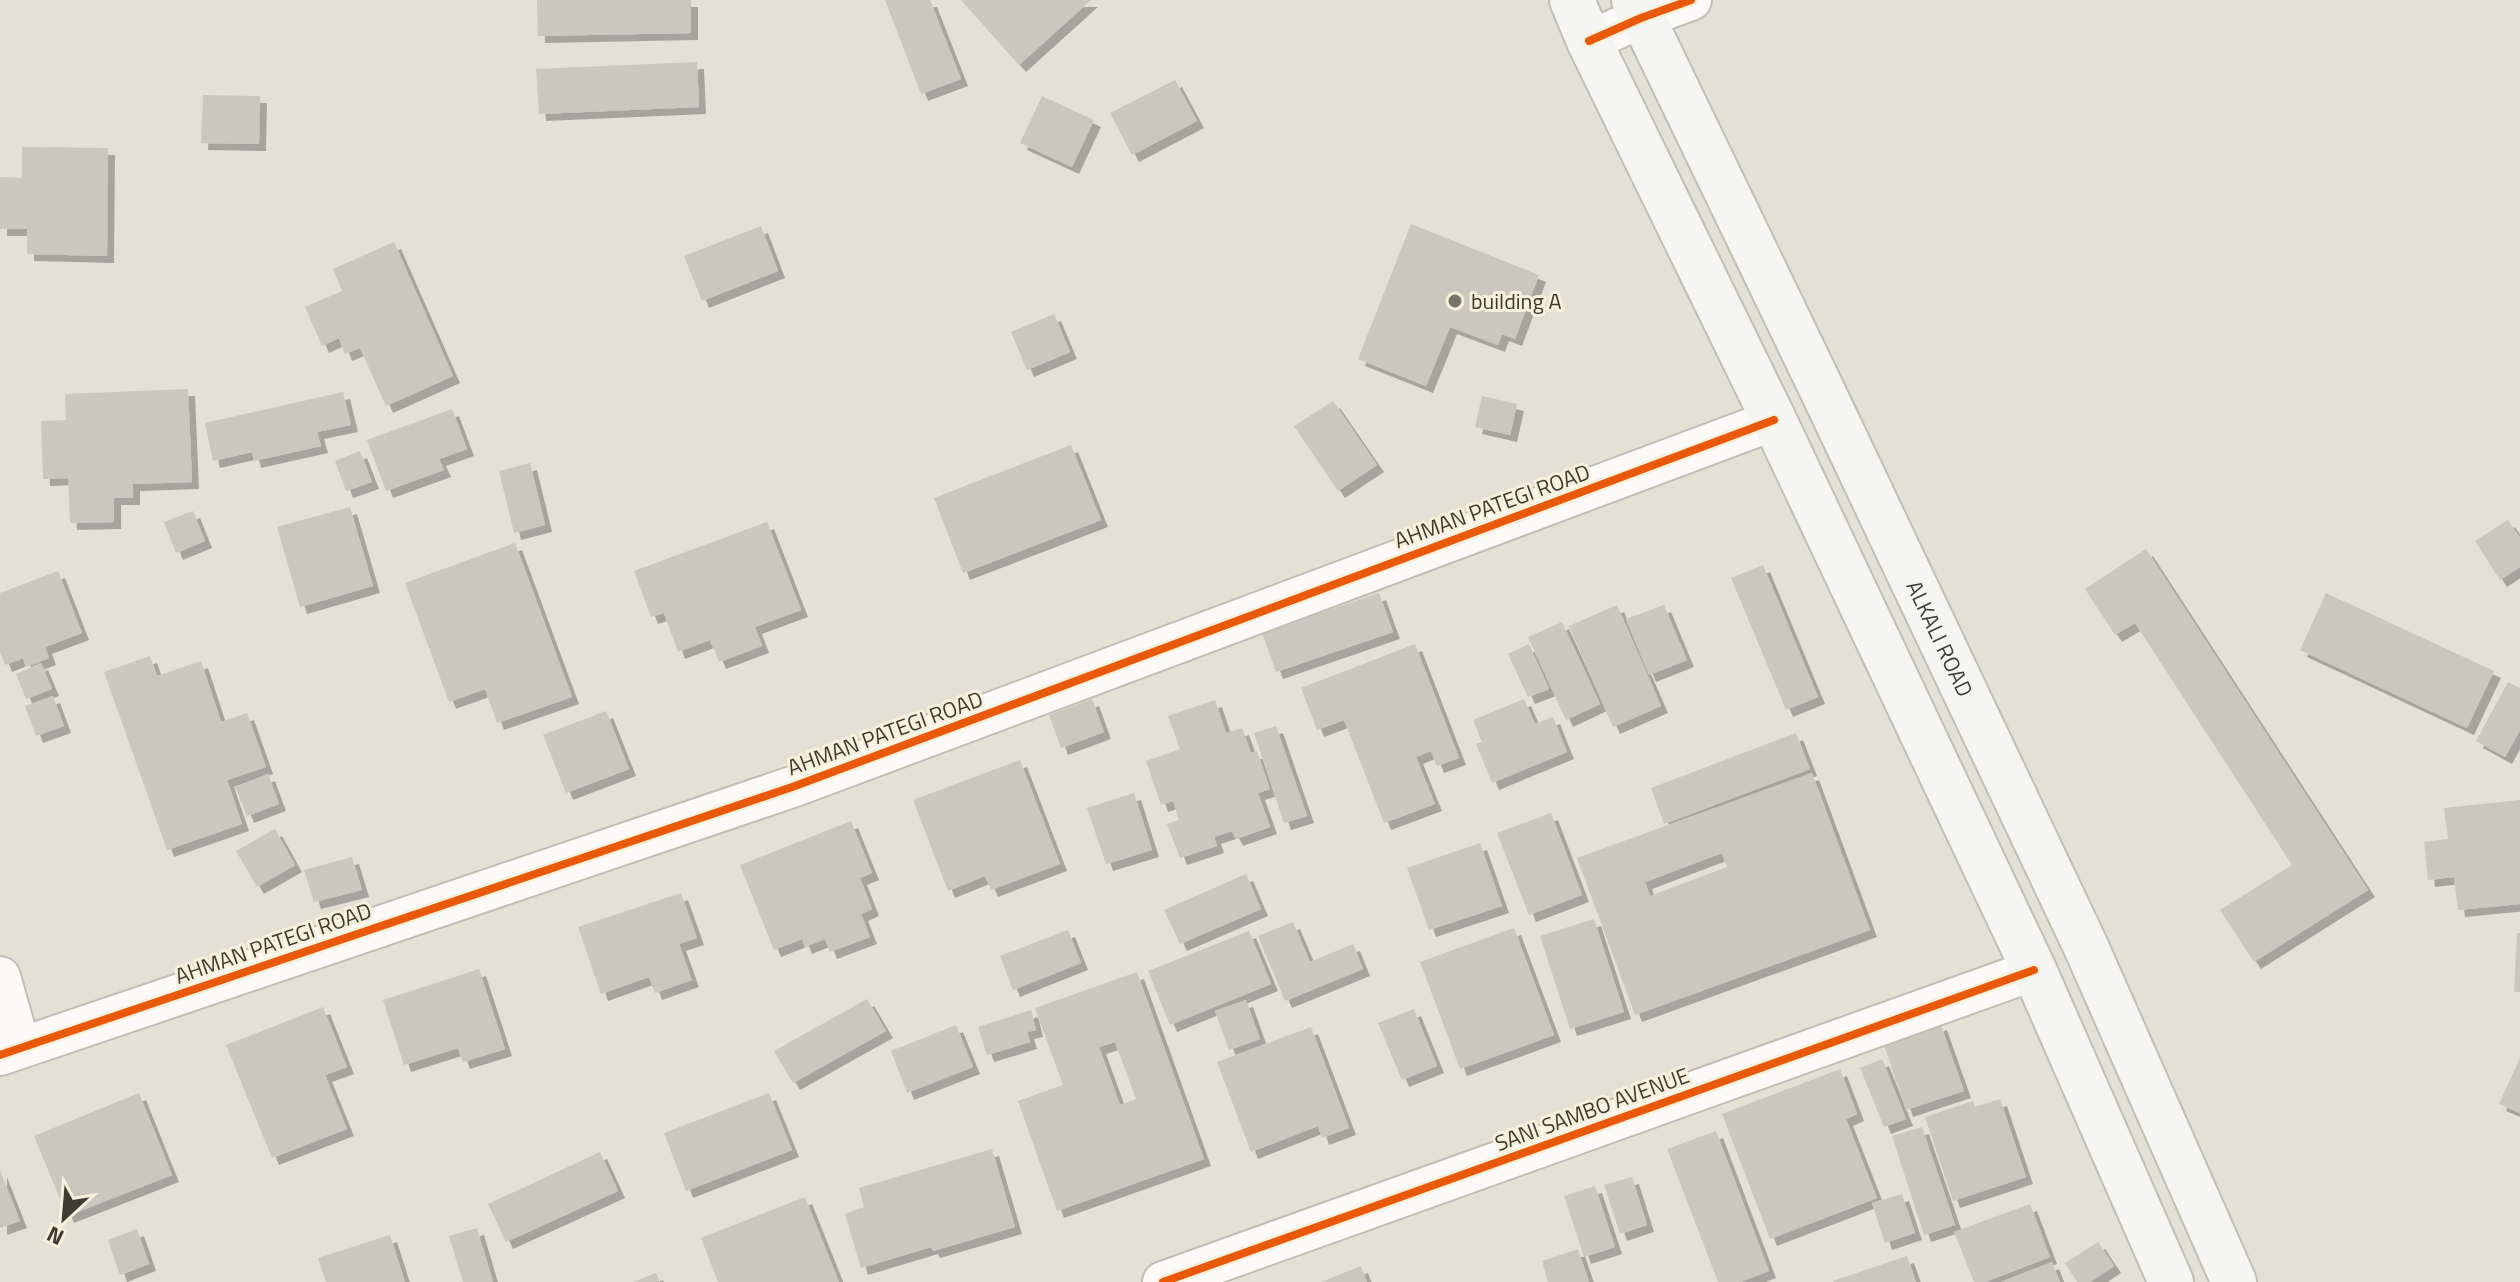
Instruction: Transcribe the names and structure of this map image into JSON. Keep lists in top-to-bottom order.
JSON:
{
  "streets": {
    "main road": ["ALKALI ROAD"],
    "street": ["AHMAN PATEGI ROAD", "SANI SAMBO AVENUE"]
  },
  "places": ["building A"],
  "north": "bottom left"
}
